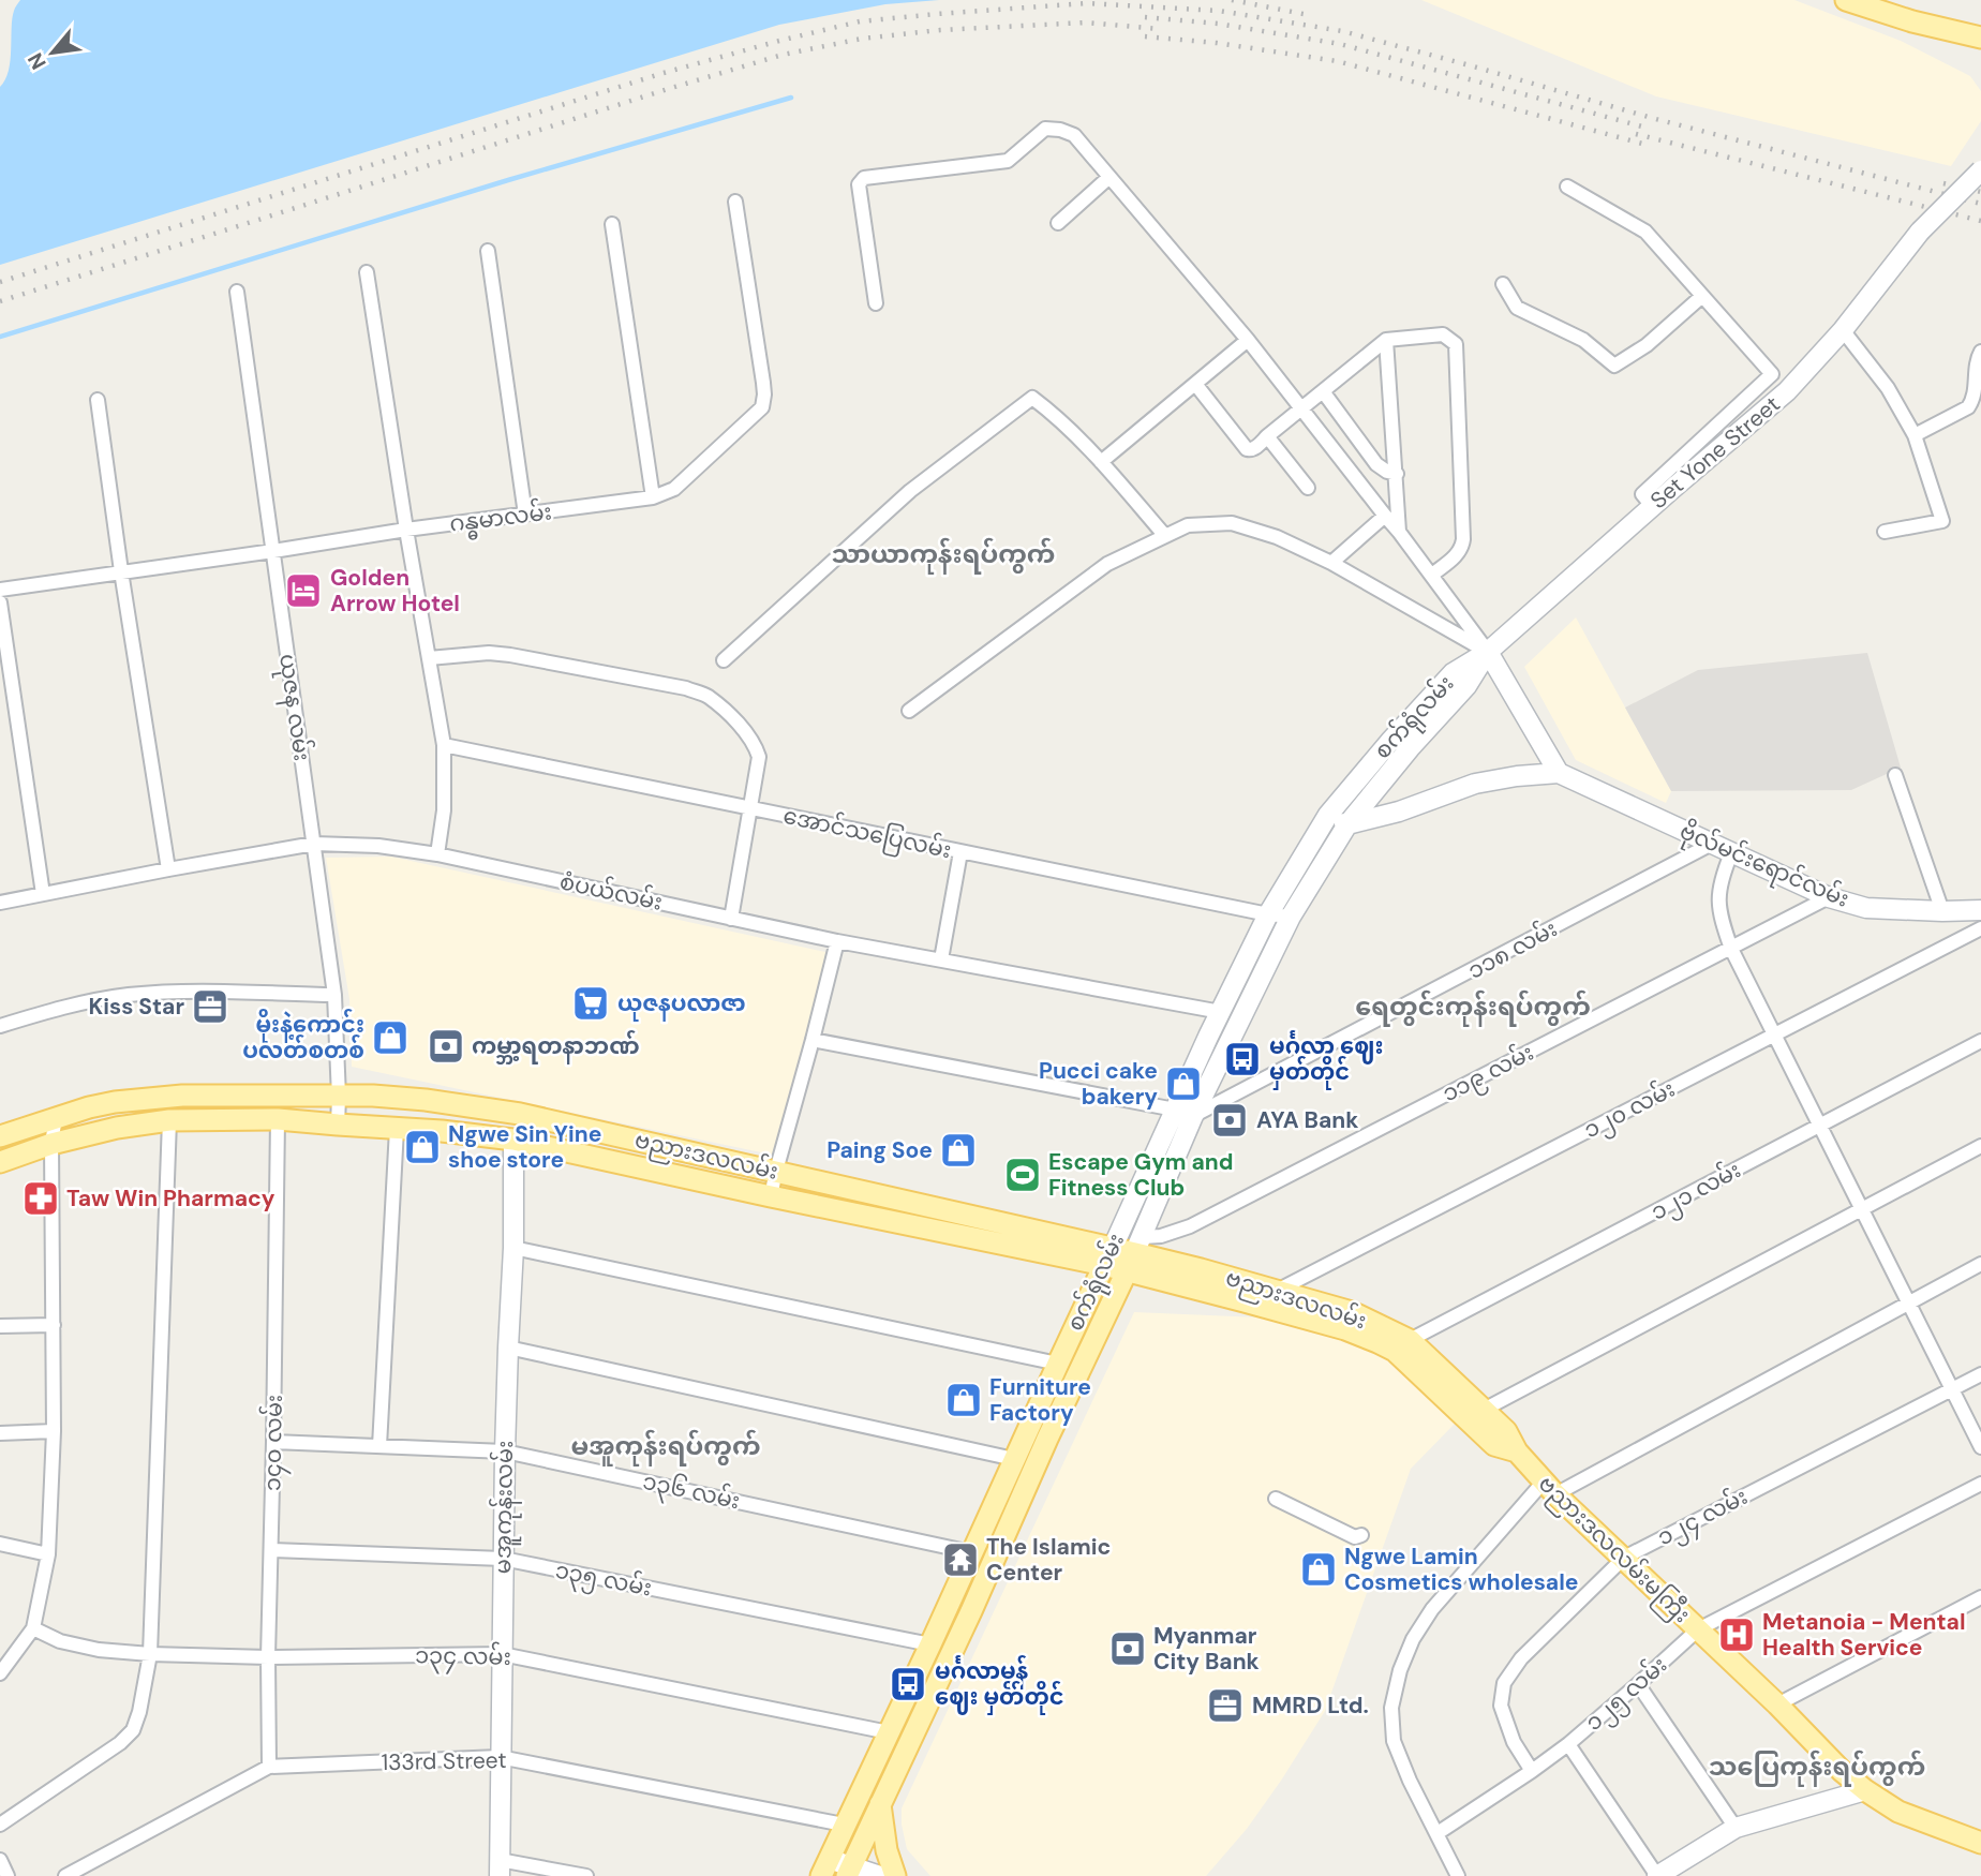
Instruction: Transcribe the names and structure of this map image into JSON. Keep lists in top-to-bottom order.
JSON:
{
  "streets": {
    "main road": [
      "Set Yone Street",
      "စက်ရုံလမ်း",
      "ဗိုလ်မင်းရောင်လမ်း",
      "ဗညားဒလလမ်း",
      "မအူကုန်းလမ်း",
      "ဗညားဒလလမ်းမကြီး"
    ],
    "street": [
      "ဂန္ဓမာလမ်း",
      "ယုဇန လမ်း",
      "အောင်သပြေလမ်း",
      "စံပယ်လမ်း",
      "၁၁၈ လမ်း",
      "၁၁၉ လမ်း",
      "၁၂၀ လမ်း",
      "၁၂၁ လမ်း",
      "၁၄၀ လမ်း",
      "၁၃၆ လမ်း",
      "၁၂၄ လမ်း",
      "၁၃၅ လမ်း",
      "၁၃၄ လမ်း",
      "၁၂၅ လမ်း",
      "133rd Street"
    ]
  },
  "crossings": [
    ["Set Yone Street", "စက်ရုံလမ်း"],
    ["ဂန္ဓမာလမ်း", "ယုဇန လမ်း"],
    ["ယုဇန လမ်း", "စံပယ်လမ်း"],
    ["ယုဇန လမ်း", "ဗညားဒလလမ်း"],
    ["စက်ရုံလမ်း", "အောင်သပြေလမ်း"],
    ["စက်ရုံလမ်း", "ဗိုလ်မင်းရောင်လမ်း"],
    ["စက်ရုံလမ်း", "စံပယ်လမ်း"],
    ["စက်ရုံလမ်း", "၁၁၈ လမ်း"],
    ["စက်ရုံလမ်း", "၁၁၉ လမ်း"],
    ["စက်ရုံလမ်း", "ဗညားဒလလမ်း"],
    ["စက်ရုံလမ်း", "၁၃၆ လမ်း"],
    ["စက်ရုံလမ်း", "၁၃၅ လမ်း"],
    ["စက်ရုံလမ်း", "၁၃၄ လမ်း"],
    ["စက်ရုံလမ်း", "133rd Street"],
    ["ဗိုလ်မင်းရောင်လမ်း", "၁၁၈ လမ်း"],
    ["ဗိုလ်မင်းရောင်လမ်း", "၁၁၉ လမ်း"],
    ["၁၁၉ လမ်း", "ဗညားဒလလမ်း"],
    ["၁၂၀ လမ်း", "ဗညားဒလလမ်း"],
    ["ဗညားဒလလမ်း", "၁၂၁ လမ်း"],
    ["ဗညားဒလလမ်း", "၁၄၀ လမ်း"],
    ["ဗညားဒလလမ်း", "မအူကုန်းလမ်း"],
    ["ဗညားဒလလမ်း", "ဗညားဒလလမ်းမကြီး"],
    ["၁၄၀ လမ်း", "၁၃၆ လမ်း"],
    ["၁၄၀ လမ်း", "၁၃၅ လမ်း"],
    ["၁၄၀ လမ်း", "၁၃၄ လမ်း"],
    ["၁၄၀ လမ်း", "133rd Street"],
    ["၁၃၆ လမ်း", "မအူကုန်းလမ်း"],
    ["မအူကုန်းလမ်း", "၁၃၅ လမ်း"],
    ["မအူကုန်းလမ်း", "၁၃၄ လမ်း"],
    ["မအူကုန်းလမ်း", "133rd Street"],
    ["၁၂၄ လမ်း", "ဗညားဒလလမ်းမကြီး"],
    ["၁၂၄ လမ်း", "၁၂၅ လမ်း"],
    ["ဗညားဒလလမ်းမကြီး", "၁၂၅ လမ်း"]
  ],
  "districts": [
    "သာယာကုန်းရပ်ကွက်",
    "ရေတွင်းကုန်းရပ်ကွက်",
    "မအူကုန်းရပ်ကွက်",
    "သပြေကုန်းရပ်ကွက်"
  ],
  "places": {
    "hotel": ["Golden Arrow Hotel"],
    "supermarket": ["ယုဇနပလာဇာ"],
    "office": ["Kiss Star", "MMRD Ltd."],
    "shop": [
      "မိုးနဲ့ကောင်း ပလတ်စတစ်",
      "Pucci cake bakery",
      "Ngwe Sin Yine shoe store",
      "Paing Soe",
      "Furniture Factory",
      "Ngwe Lamin Cosmetics wholesale"
    ],
    "bank": ["ကမ္ဘာ့ရတနာဘဏ်", "AYA Bank", "Myanmar City Bank"],
    "bus stop": ["မင်္ဂလာ ဈေး မှတ်တိုင်", "မင်္ဂလာမွန် ဈေး မှတ်တိုင်"],
    "sports": ["Escape Gym and Fitness Club"],
    "pharmacy": ["Taw Win Pharmacy"],
    "temple": ["The Islamic Center"],
    "hospital": ["Metanoia - Mental Health Service"]
  },
  "north": "bottom left"
}
